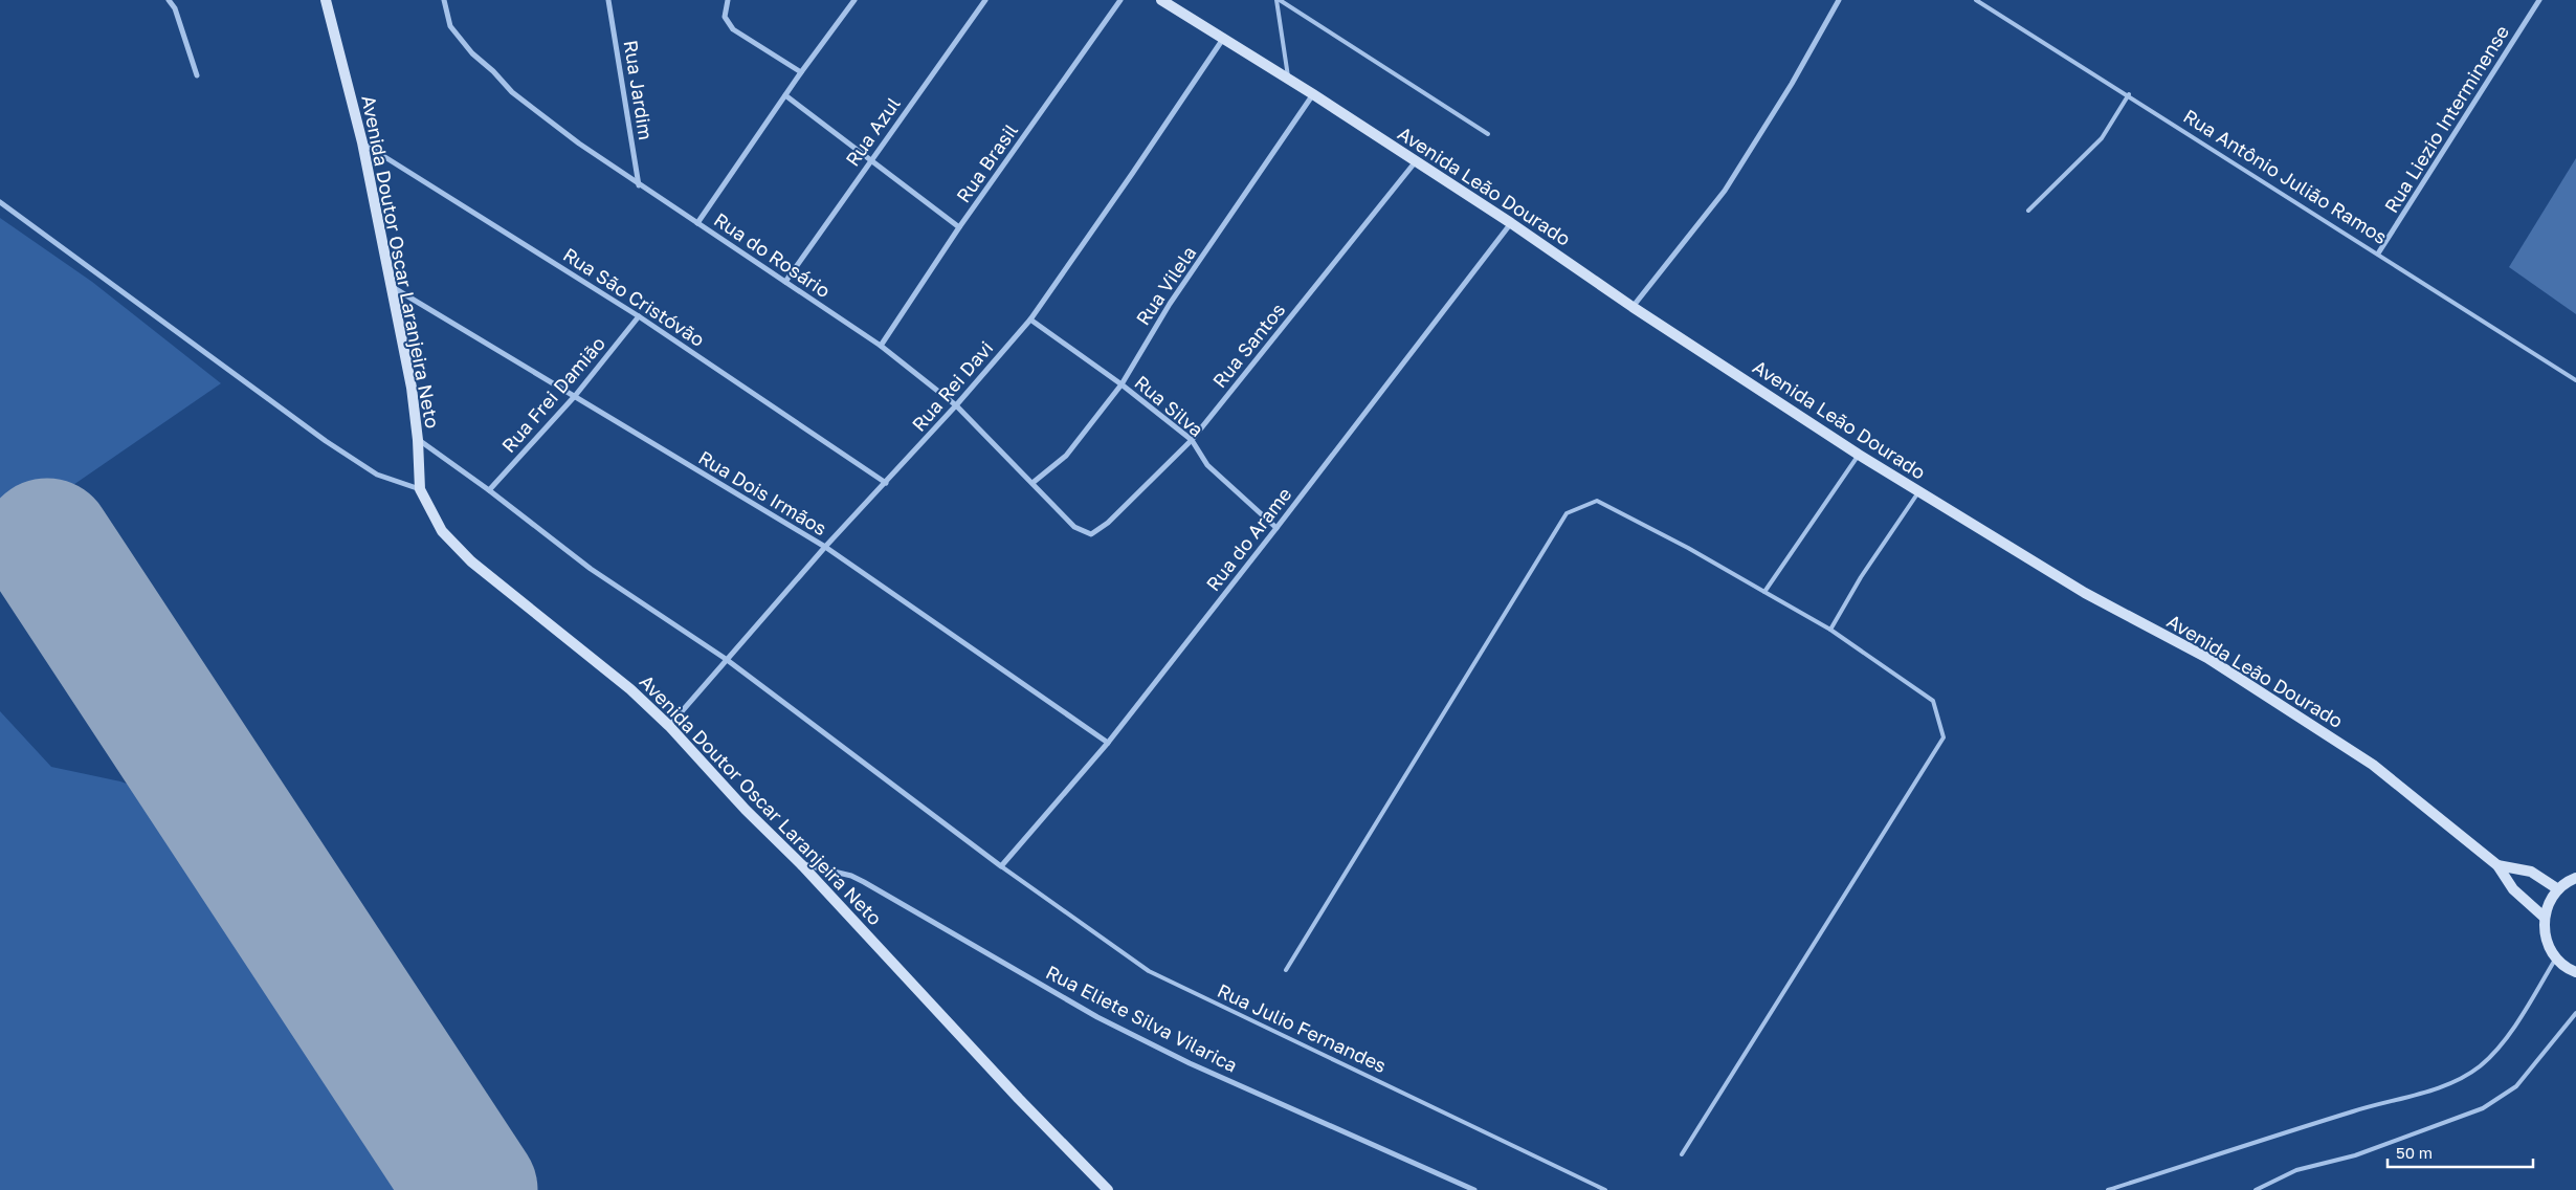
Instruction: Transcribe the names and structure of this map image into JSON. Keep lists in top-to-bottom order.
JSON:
{
  "streets": {
    "main road": ["Avenida Leão Dourado", "Avenida Doutor Oscar Laranjeira Neto"],
    "street": [
      "Rua Jardim",
      "Rua Liezio Interminense",
      "Rua Azul",
      "Rua Brasil",
      "Rua do Rosário",
      "Rua Vilela",
      "Rua São Cristóvão",
      "Rua Santos",
      "Rua Rei Davi",
      "Rua Frei Damião",
      "Rua Silva",
      "Rua Dois Irmãos",
      "Rua do Arame",
      "Rua Eliete Silva Vilarica"
    ],
    "lane": ["Rua Antônio Julião Ramos", "Rua Julio Fernandes"]
  },
  "crossings": [
    ["Rua Jardim", "Rua do Rosário"],
    ["Rua Liezio Interminense", "Rua Antônio Julião Ramos"],
    ["Rua Azul", "Rua do Rosário"],
    ["Rua Brasil", "Rua do Rosário"],
    ["Avenida Leão Dourado", "Rua Vilela"],
    ["Avenida Leão Dourado", "Rua Santos"],
    ["Avenida Leão Dourado", "Rua Rei Davi"],
    ["Avenida Leão Dourado", "Rua do Arame"],
    ["Rua do Rosário", "Rua Vilela"],
    ["Rua do Rosário", "Rua Santos"],
    ["Rua do Rosário", "Rua Rei Davi"],
    ["Avenida Doutor Oscar Laranjeira Neto", "Rua São Cristóvão"],
    ["Avenida Doutor Oscar Laranjeira Neto", "Rua Rei Davi"],
    ["Avenida Doutor Oscar Laranjeira Neto", "Rua Dois Irmãos"],
    ["Avenida Doutor Oscar Laranjeira Neto", "Rua Eliete Silva Vilarica"],
    ["Rua Vilela", "Rua Silva"],
    ["Rua São Cristóvão", "Rua Rei Davi"],
    ["Rua São Cristóvão", "Rua Frei Damião"],
    ["Rua Santos", "Rua Silva"],
    ["Rua Rei Davi", "Rua Silva"],
    ["Rua Rei Davi", "Rua Dois Irmãos"],
    ["Rua Frei Damião", "Rua Dois Irmãos"],
    ["Rua Silva", "Rua do Arame"],
    ["Rua Dois Irmãos", "Rua do Arame"],
    ["Rua do Arame", "Rua Julio Fernandes"]
  ],
  "scale_bar": "50 m"
}
